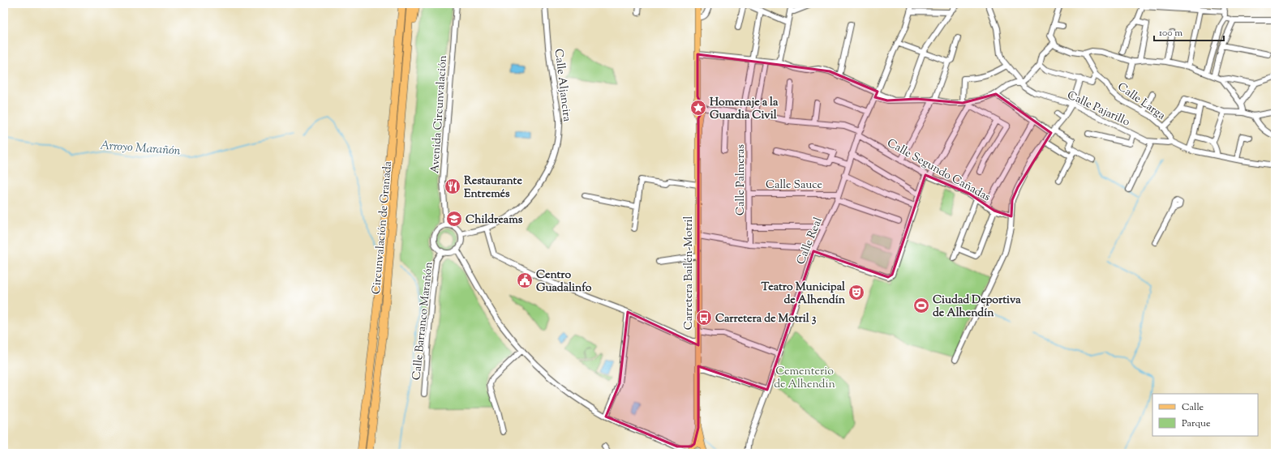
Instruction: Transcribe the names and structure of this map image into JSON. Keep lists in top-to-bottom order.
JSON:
{
  "streets": {
    "highway": ["Circunvalación de Granada"],
    "main road": ["Carretera Bailén-Motril"],
    "street": [
      "Calle Aljancira",
      "Calle Larga",
      "Calle Pajarillo",
      "Avenida Circunvalación",
      "Calle Segundo Cañadas",
      "Calle Palmeras",
      "Calle Sauce",
      "Calle Real",
      "Calle Barranco Marañón"
    ]
  },
  "crossings": [
    ["Calle Aljancira", "Avenida Circunvalación"],
    ["Calle Aljancira", "Calle Barranco Marañón"],
    ["Calle Larga", "Calle Pajarillo"],
    ["Avenida Circunvalación", "Calle Barranco Marañón"],
    ["Calle Segundo Cañadas", "Calle Palmeras"],
    ["Calle Segundo Cañadas", "Calle Real"],
    ["Calle Segundo Cañadas", "Carretera Bailén-Motril"],
    ["Calle Palmeras", "Calle Sauce"],
    ["Calle Sauce", "Calle Real"]
  ],
  "water": ["Arroyo Marañón"],
  "parks": ["Cementerio de Alhendín"],
  "places": {
    "place": ["Homenaje a la Guardia Civil"],
    "restaurant": ["Restaurante Entremés"],
    "school or university": ["Childreams"],
    "public building": ["Centro Guadalinfo"],
    "theatre": ["Teatro Municipal de Alhendín"],
    "sports": ["Ciudad Deportiva de Alhendín"],
    "bus stop": ["Carretera de Motril 3"]
  },
  "legend": ["Calle", "Parque"],
  "scale_bar": "100 m"
}
